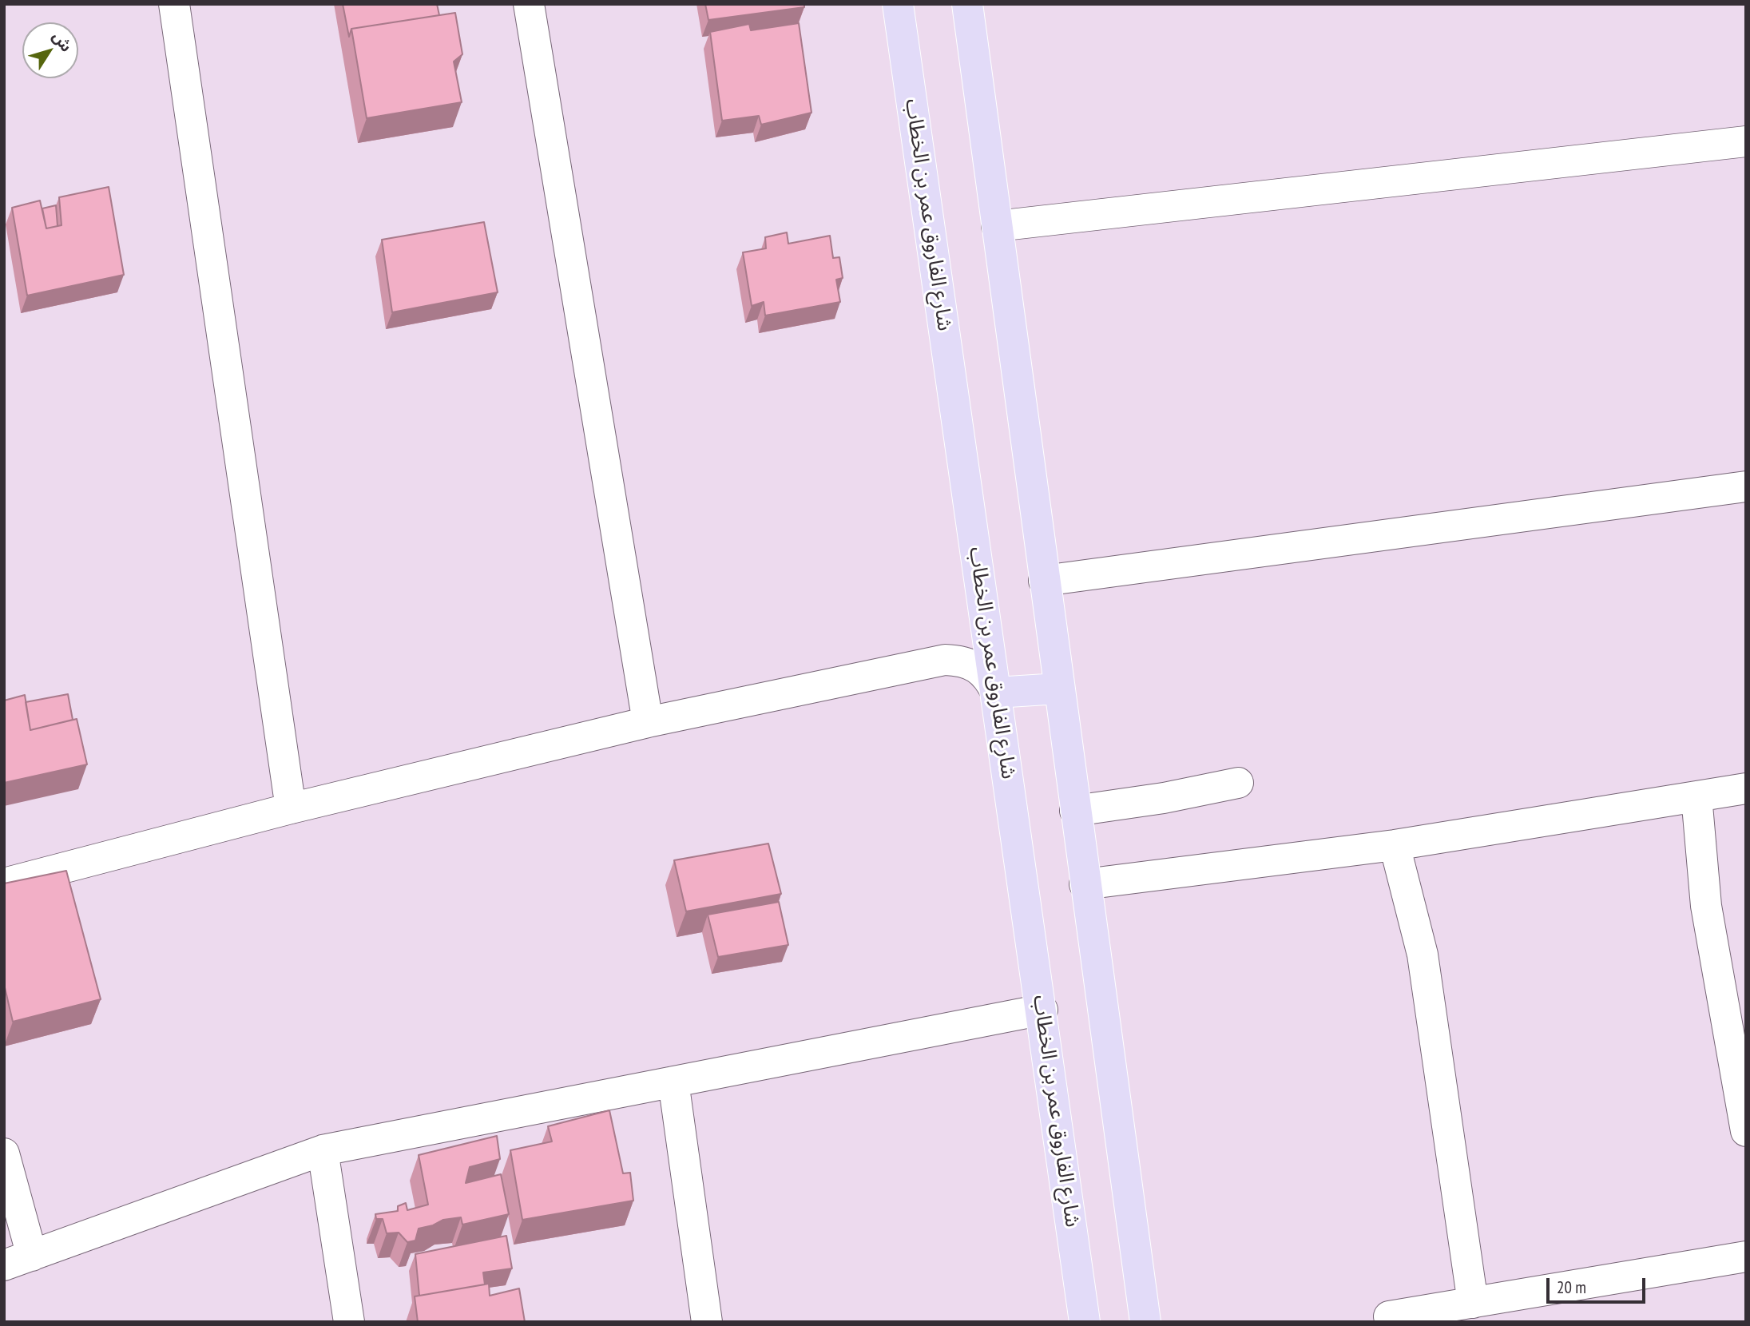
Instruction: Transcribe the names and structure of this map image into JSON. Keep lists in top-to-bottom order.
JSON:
{
  "streets": {
    "main road": ["شارع الفاروق عمر بن الخطاب"]
  },
  "scale_bar": "20 m",
  "north": "top right"
}
